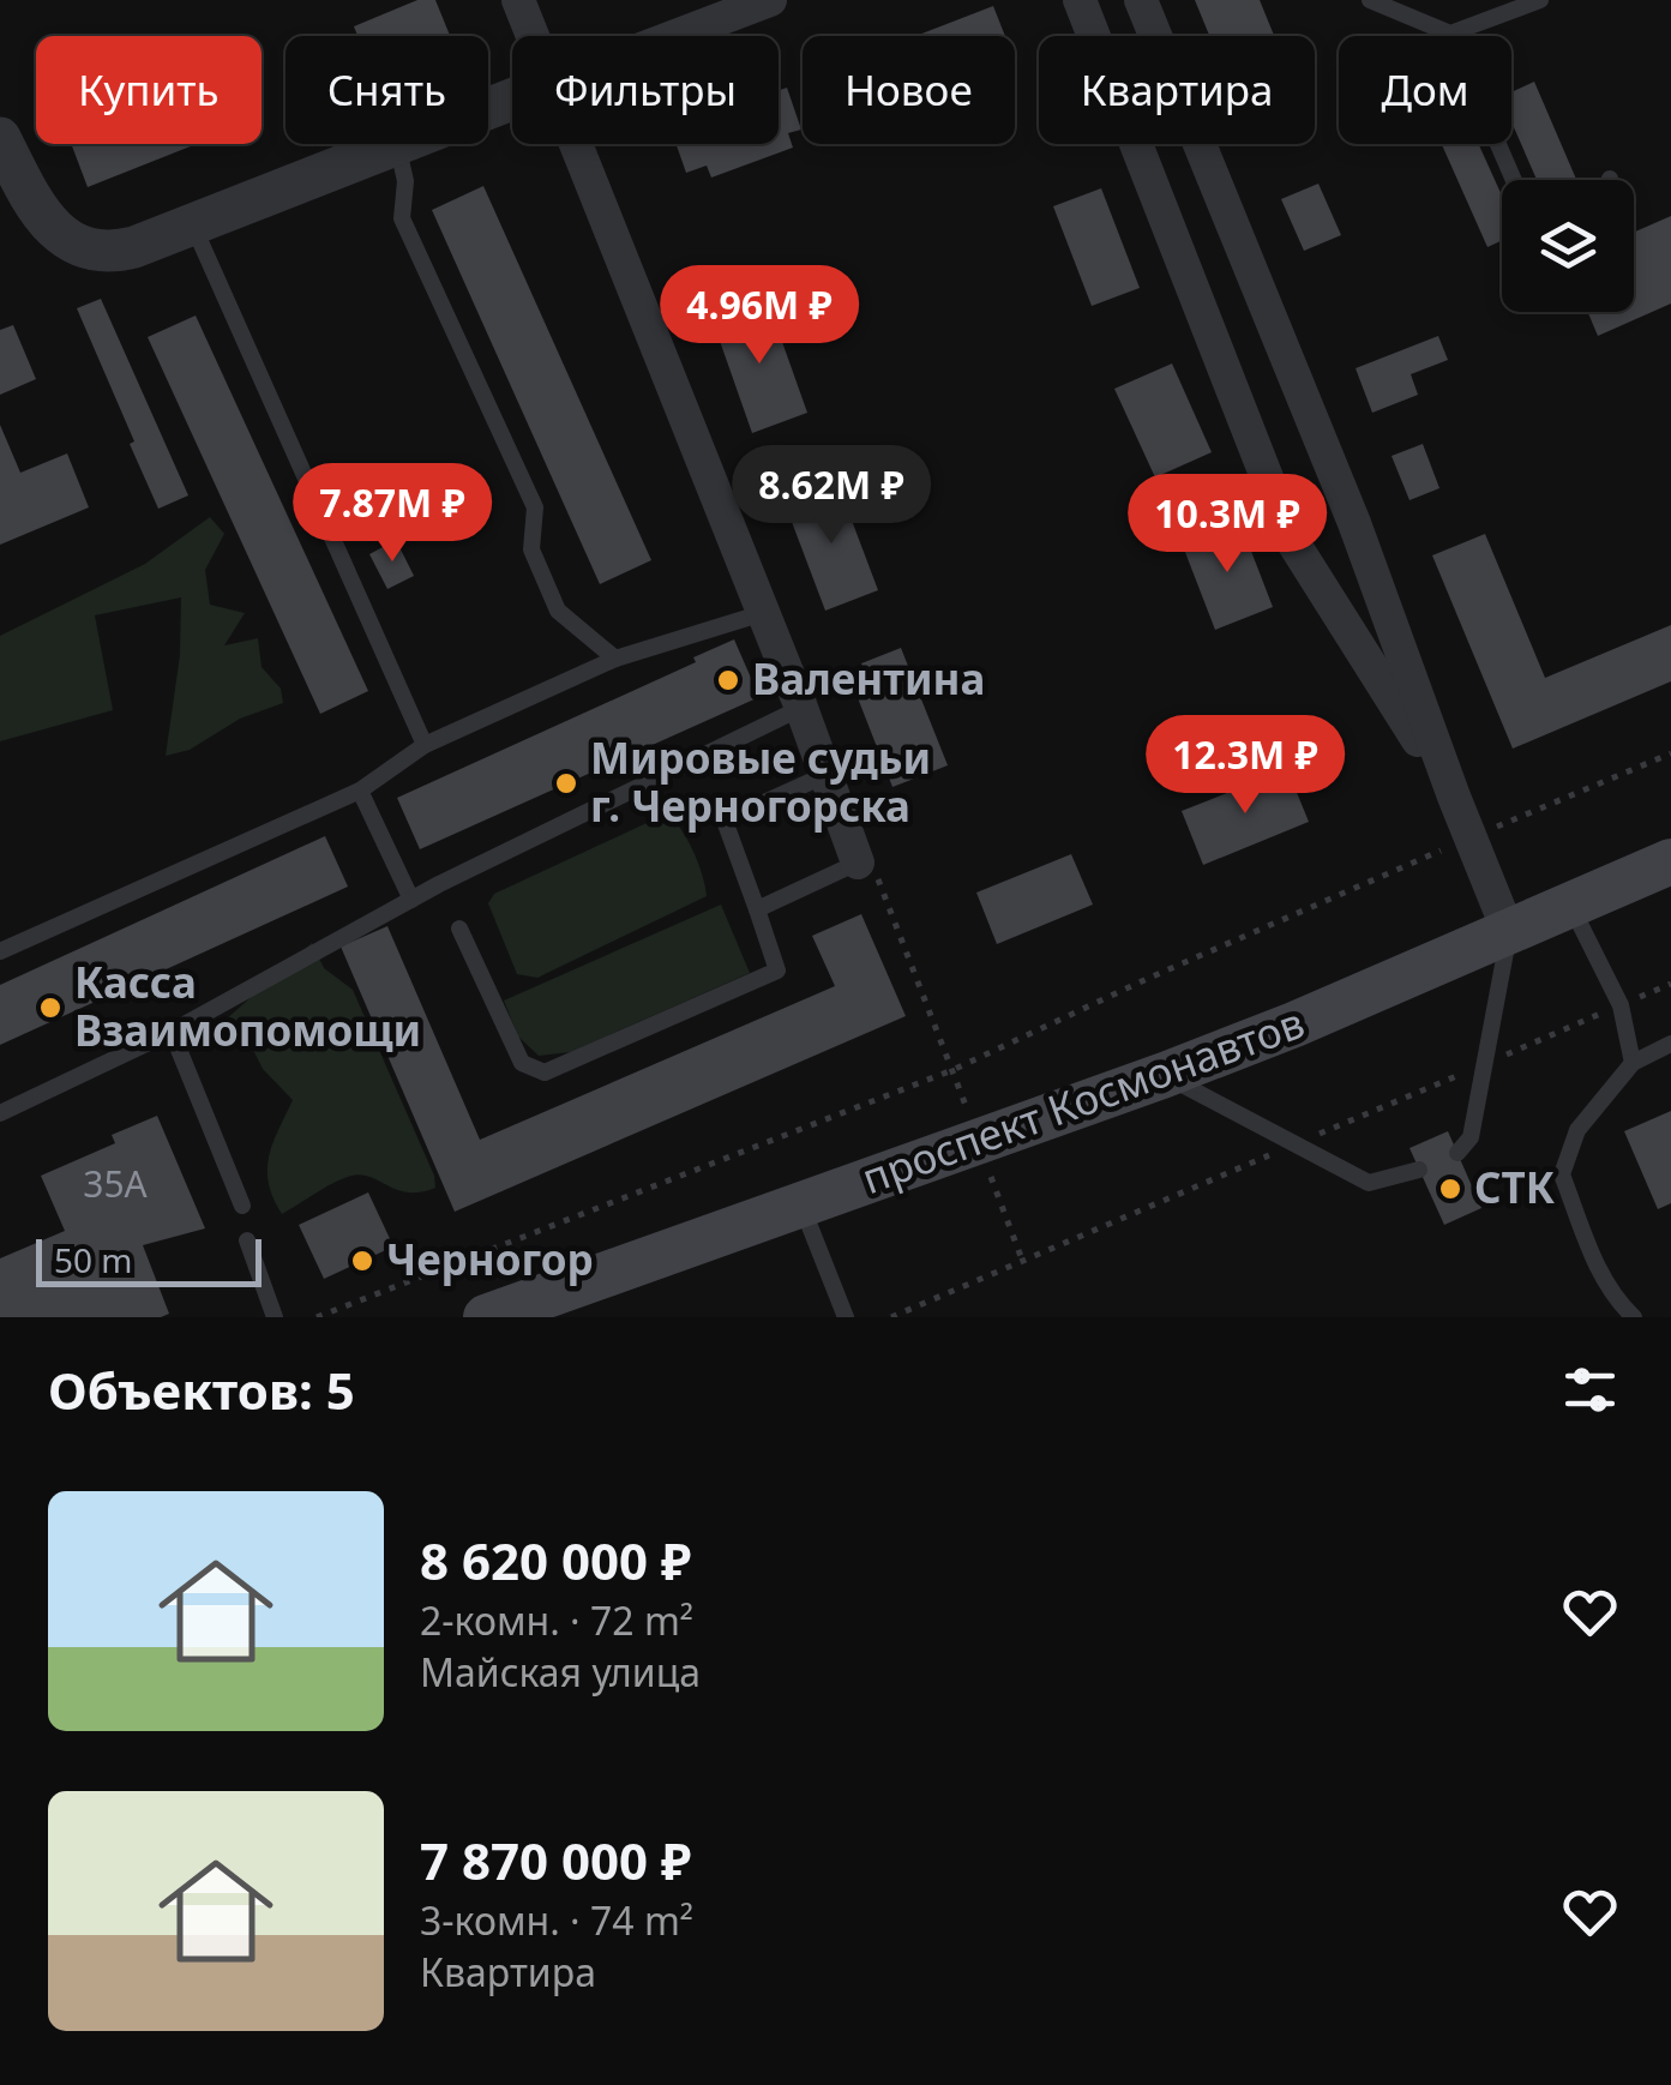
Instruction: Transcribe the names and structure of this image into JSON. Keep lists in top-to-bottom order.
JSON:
{
  "streets": {
    "main road": ["проспект Космонавтов"]
  },
  "places": [
    "Валентина",
    "Мировые судьи г. Черногорска",
    "Касса Взаимопомощи",
    "СТК",
    "Черногор"
  ],
  "house_numbers": ["35А"],
  "scale_bar": "50 m",
  "page": {
    "chip": [
      "Купить",
      "Снять",
      "Фильтры",
      "Новое",
      "Квартира",
      "Дом"
    ],
    "price": [
      "4.96M ₽",
      "8.62M ₽",
      "7.87M ₽",
      "10.3M ₽",
      "12.3M ₽"
    ],
    "scale": "50 m",
    "heading": "Объектов: 5",
    "list": [
      {
        "name": "8 620 000 ₽",
        "note": "2-комн. · 72 m² · Майская улица"
      },
      {
        "name": "7 870 000 ₽",
        "note": "3-комн. · 74 m² · Квартира"
      }
    ]
  }
}
